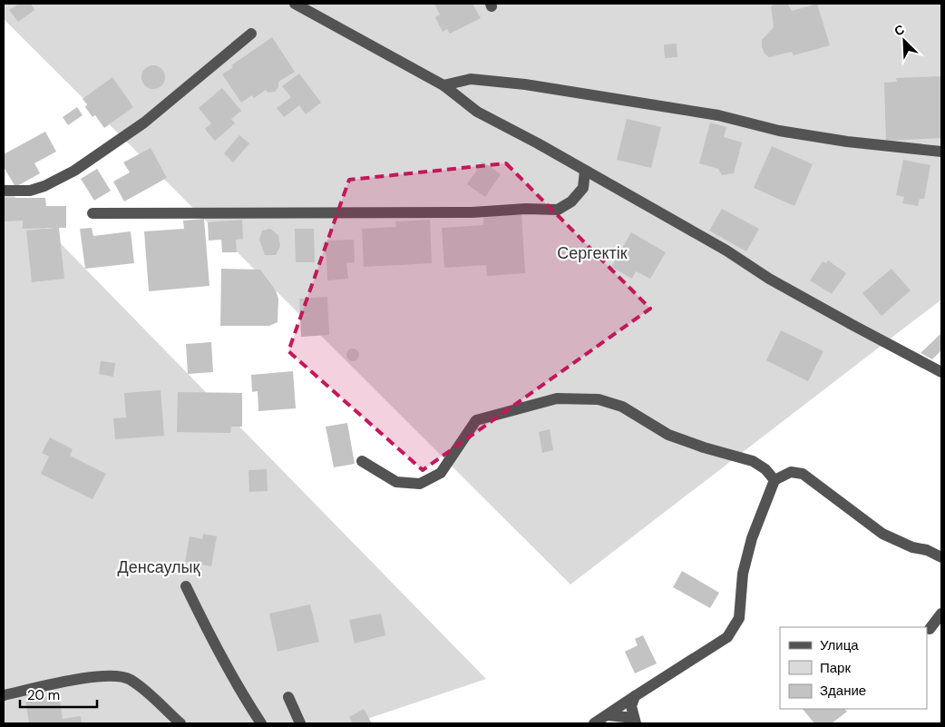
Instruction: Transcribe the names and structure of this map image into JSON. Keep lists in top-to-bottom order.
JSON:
{
  "parks": ["Сергектік", "Денсаулық"],
  "legend": ["Улица", "Парк", "Здание"],
  "scale_bar": "20 m",
  "north": "top left"
}
